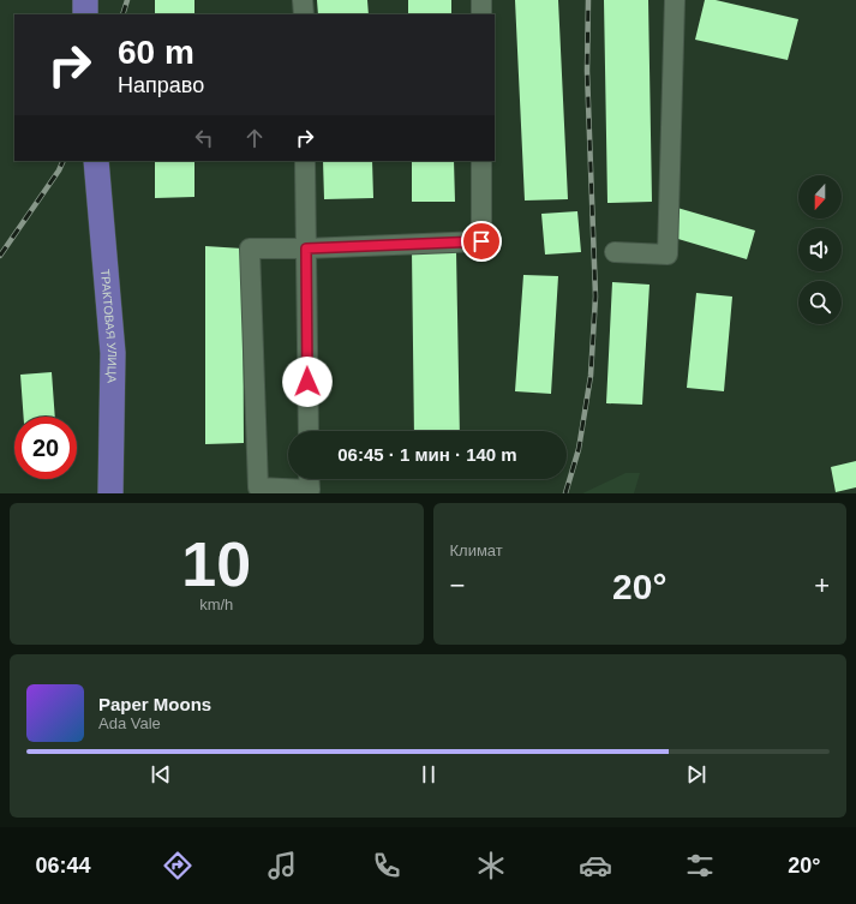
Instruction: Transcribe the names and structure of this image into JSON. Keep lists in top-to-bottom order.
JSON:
{
  "streets": {
    "main road": ["ТРАКТОВАЯ УЛИЦА"]
  },
  "north": "bottom",
  "page": {
    "turn": ["60 m", "Направо"],
    "limit": "20",
    "trip": "06:45 · 1 мин · 140 m",
    "tile": [
      ["10", "km/h"],
      "Климат"
    ],
    "heat": ["−", "20°", "+"],
    "song": ["Paper Moons", "Ada Vale"],
    "tabs": ["06:44", "20°"]
  }
}
